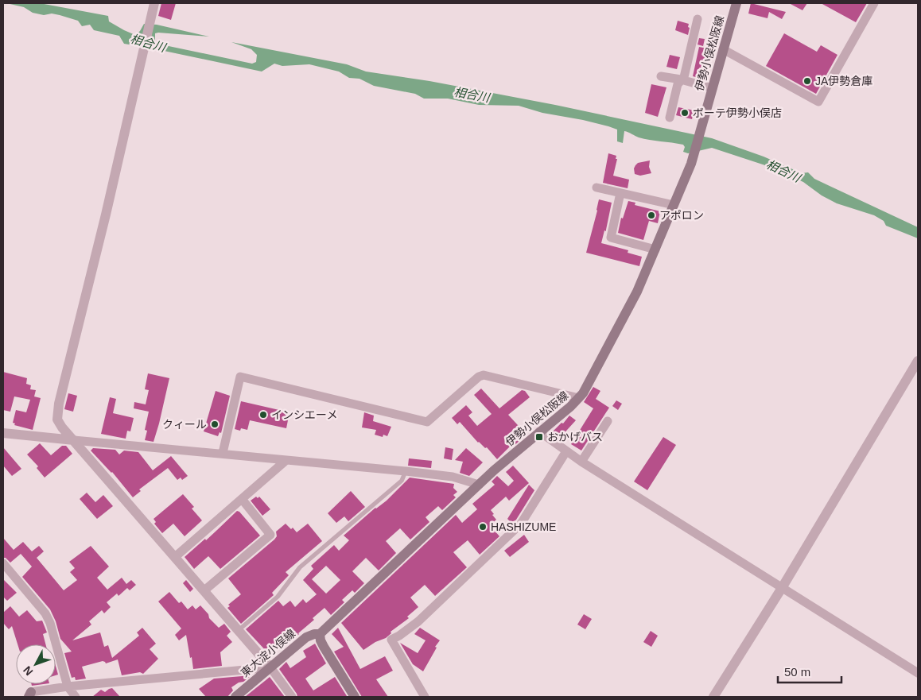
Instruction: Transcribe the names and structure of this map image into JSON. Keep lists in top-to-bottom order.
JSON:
{
  "streets": {
    "main road": ["伊勢小俣松阪線", "東大淀小俣線"]
  },
  "crossings": [
    ["伊勢小俣松阪線", "東大淀小俣線"]
  ],
  "water": ["相合川"],
  "places": {
    "other": [
      "JA伊勢倉庫",
      "ボーテ伊勢小俣店",
      "アポロン",
      "インシエーメ",
      "クィール",
      "HASHIZUME"
    ],
    "transit": ["おかげバス"]
  },
  "scale_bar": "50 m",
  "north": "bottom left"
}
